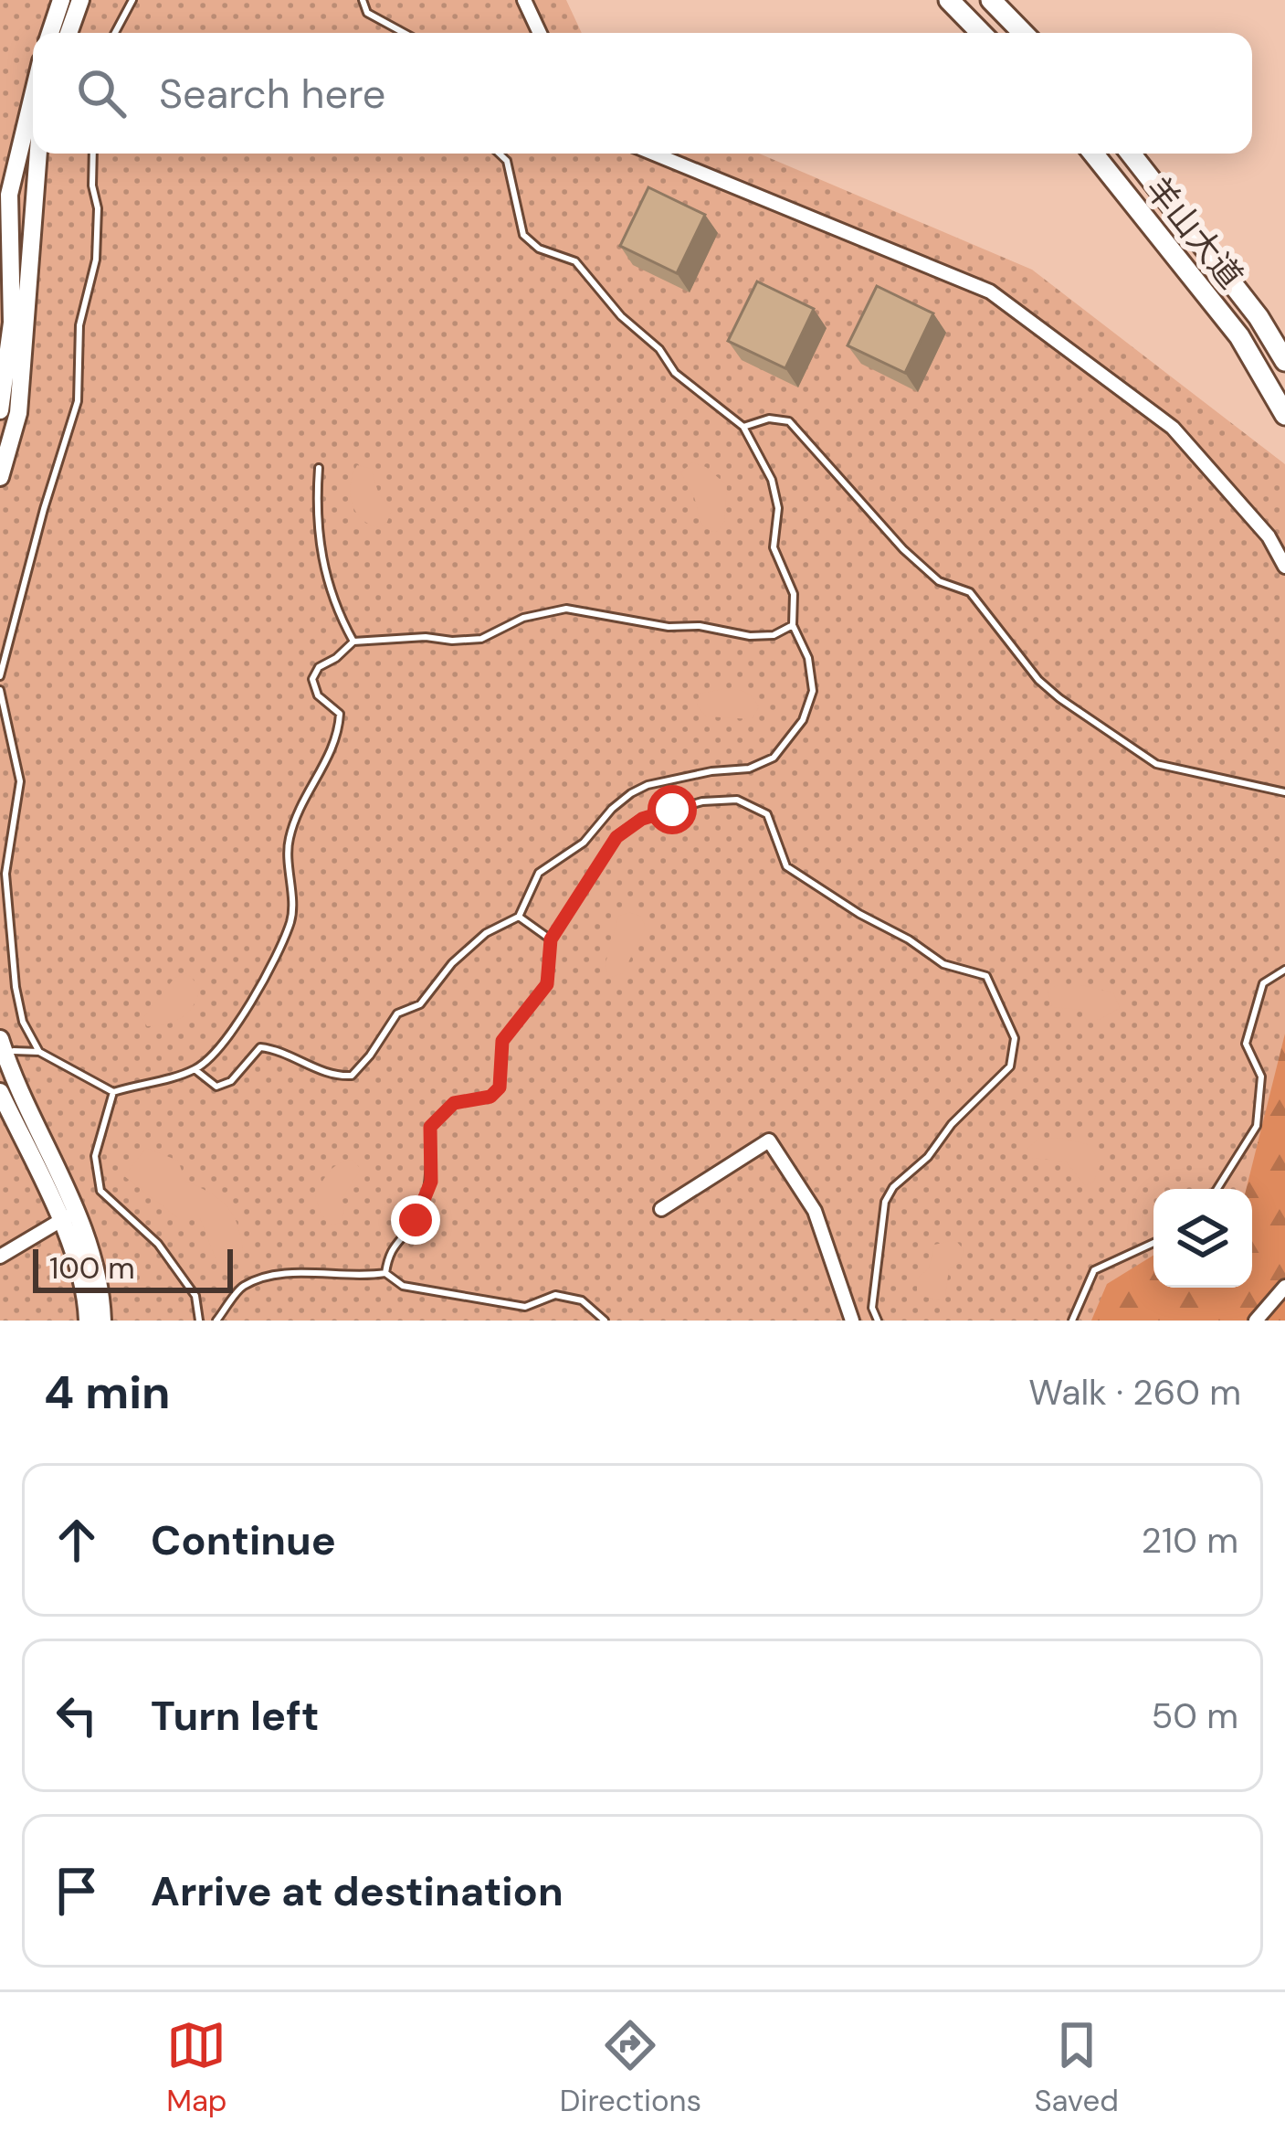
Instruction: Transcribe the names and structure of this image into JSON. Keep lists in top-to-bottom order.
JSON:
{
  "streets": {
    "main road": ["羊山大道"]
  },
  "scale_bar": "100 m",
  "page": {
    "search": "Search here",
    "scale": "100 m",
    "heading": ["4 min", "Walk · 260 m"],
    "list": [
      ["Continue", "210 m"],
      ["Turn left", "50 m"],
      "Arrive at destination"
    ],
    "nav": ["Map", "Directions", "Saved"]
  }
}
